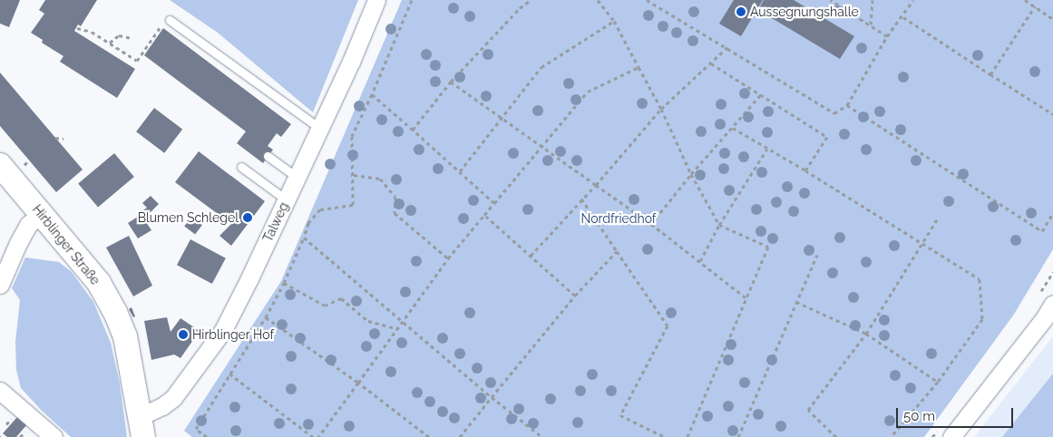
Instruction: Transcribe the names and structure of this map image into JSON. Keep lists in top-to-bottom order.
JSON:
{
  "streets": {
    "main road": ["Hirblinger Straße"],
    "street": ["Talweg"]
  },
  "crossings": [
    ["Talweg", "Hirblinger Straße"]
  ],
  "parks": ["Nordfriedhof"],
  "places": ["Aussegnungshalle", "Blumen Schlegel", "Hirblinger Hof"],
  "scale_bar": "50 m"
}
